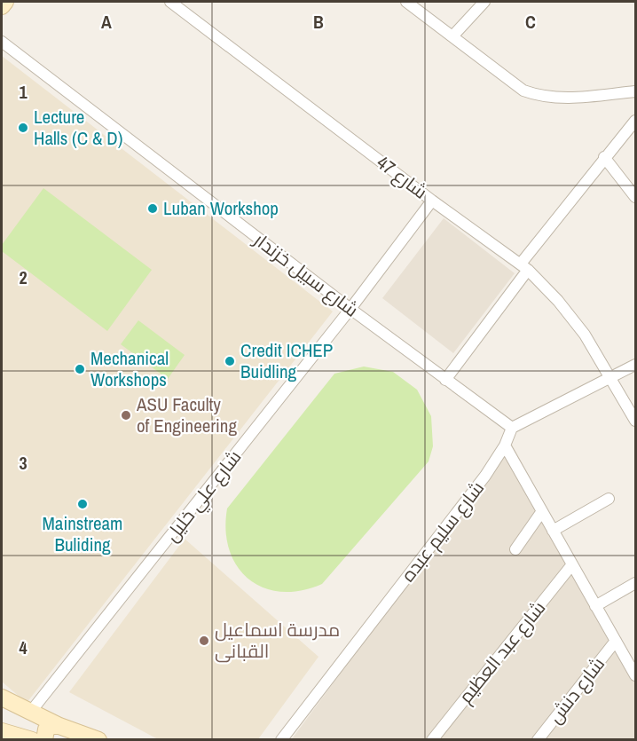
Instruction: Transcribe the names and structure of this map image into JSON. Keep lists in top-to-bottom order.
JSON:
{
  "streets": {
    "street": [
      "شارع 47",
      "شارع سبيل خزندار",
      "شارع علي خليل",
      "شارع سليم عبده",
      "شارع عبد العظيم",
      "شارع دنش"
    ]
  },
  "crossings": [
    ["شارع 47", "شارع علي خليل"],
    ["شارع سبيل خزندار", "شارع علي خليل"],
    ["شارع سبيل خزندار", "شارع سليم عبده"]
  ],
  "places": [
    "Lecture Halls (C & D)",
    "Luban Workshop",
    "Credit ICHEP Buidling",
    "Mechanical Workshops",
    "ASU Faculty of Engineering",
    "Mainstream Buliding",
    "مدرسة اسماعيل القبانى"
  ],
  "grid": {
    "columns": ["A", "B", "C"],
    "rows": [
      "1",
      "2",
      "3",
      "4"
    ]
  }
}
